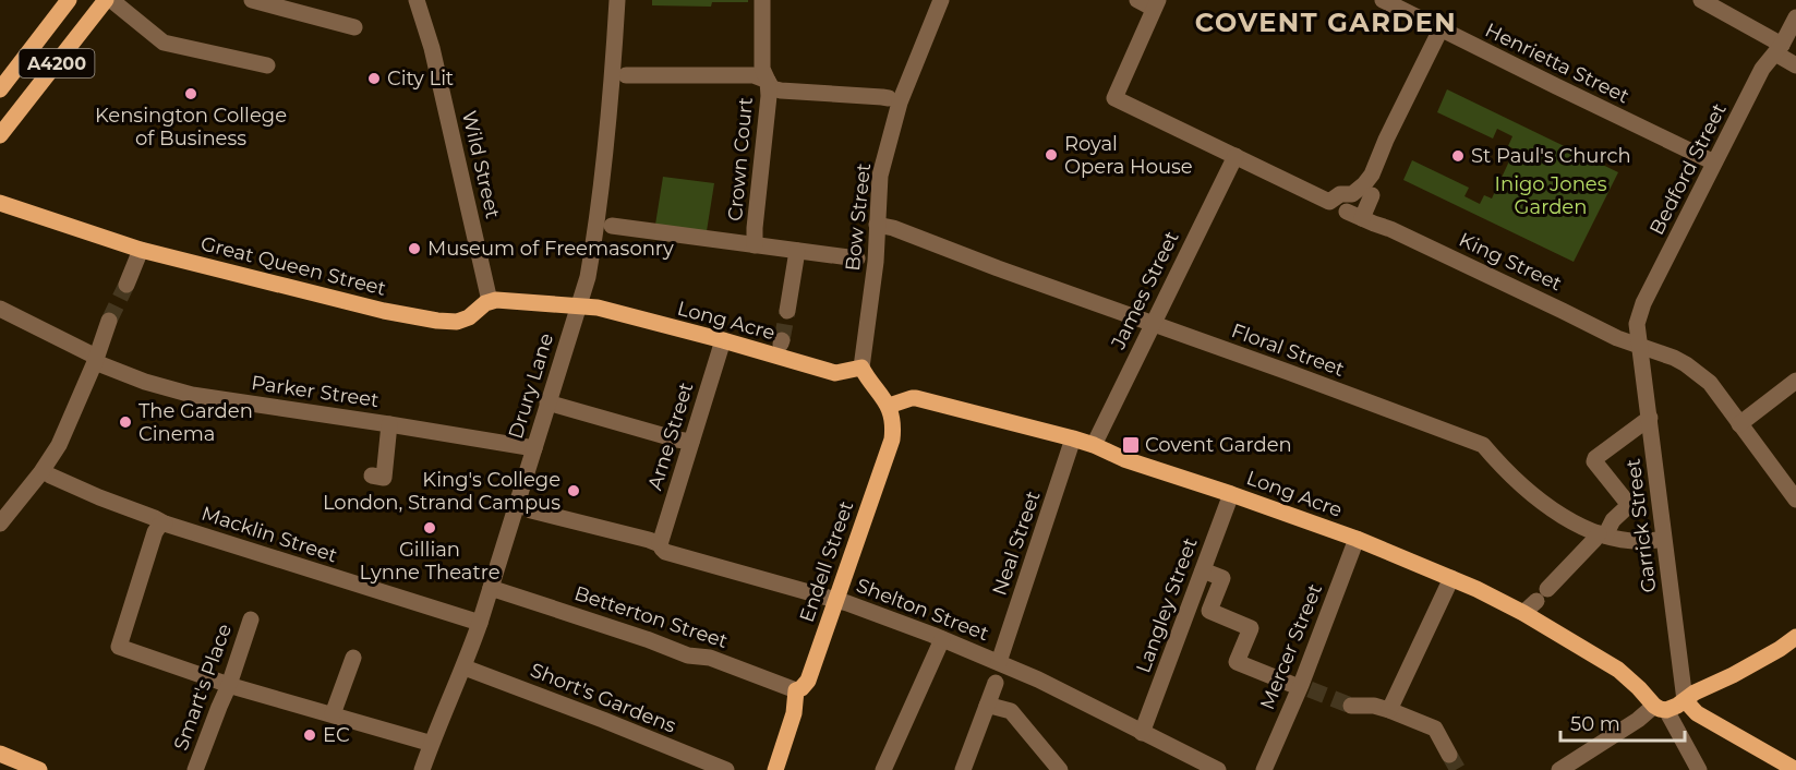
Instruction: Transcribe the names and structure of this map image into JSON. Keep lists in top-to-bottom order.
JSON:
{
  "streets": {
    "main road": [
      "A4200",
      "Great Queen Street",
      "Long Acre",
      "Endell Street"
    ],
    "street": [
      "Henrietta Street",
      "Crown Court",
      "Wild Street",
      "Bedford Street",
      "Bow Street",
      "King Street",
      "James Street",
      "Floral Street",
      "Drury Lane",
      "Parker Street",
      "Arne Street",
      "Garrick Street",
      "Macklin Street",
      "Neal Street",
      "Langley Street",
      "Shelton Street",
      "Betterton Street",
      "Mercer Street",
      "Smart's Place",
      "Short's Gardens"
    ]
  },
  "crossings": [
    ["Henrietta Street", "Bedford Street"],
    ["Wild Street", "Great Queen Street"],
    ["Bedford Street", "King Street"],
    ["Bedford Street", "Garrick Street"],
    ["Bow Street", "Long Acre"],
    ["Bow Street", "Floral Street"],
    ["King Street", "Garrick Street"],
    ["James Street", "Long Acre"],
    ["James Street", "Floral Street"],
    ["Long Acre", "Drury Lane"],
    ["Long Acre", "Arne Street"],
    ["Long Acre", "Neal Street"],
    ["Long Acre", "Endell Street"],
    ["Long Acre", "Langley Street"],
    ["Long Acre", "Mercer Street"],
    ["Floral Street", "Garrick Street"],
    ["Drury Lane", "Parker Street"],
    ["Drury Lane", "Macklin Street"],
    ["Drury Lane", "Betterton Street"],
    ["Drury Lane", "Short's Gardens"],
    ["Arne Street", "Shelton Street"],
    ["Neal Street", "Shelton Street"],
    ["Endell Street", "Shelton Street"],
    ["Endell Street", "Betterton Street"],
    ["Langley Street", "Shelton Street"]
  ],
  "districts": ["COVENT GARDEN"],
  "parks": ["Inigo Jones Garden"],
  "places": {
    "other": [
      "City Lit",
      "Kensington College of Business",
      "Royal Opera House",
      "St Paul's Church",
      "Museum of Freemasonry",
      "The Garden Cinema",
      "King's College London, Strand Campus",
      "Gillian Lynne Theatre",
      "EC"
    ],
    "transit": ["Covent Garden"]
  },
  "scale_bar": "50 m"
}
